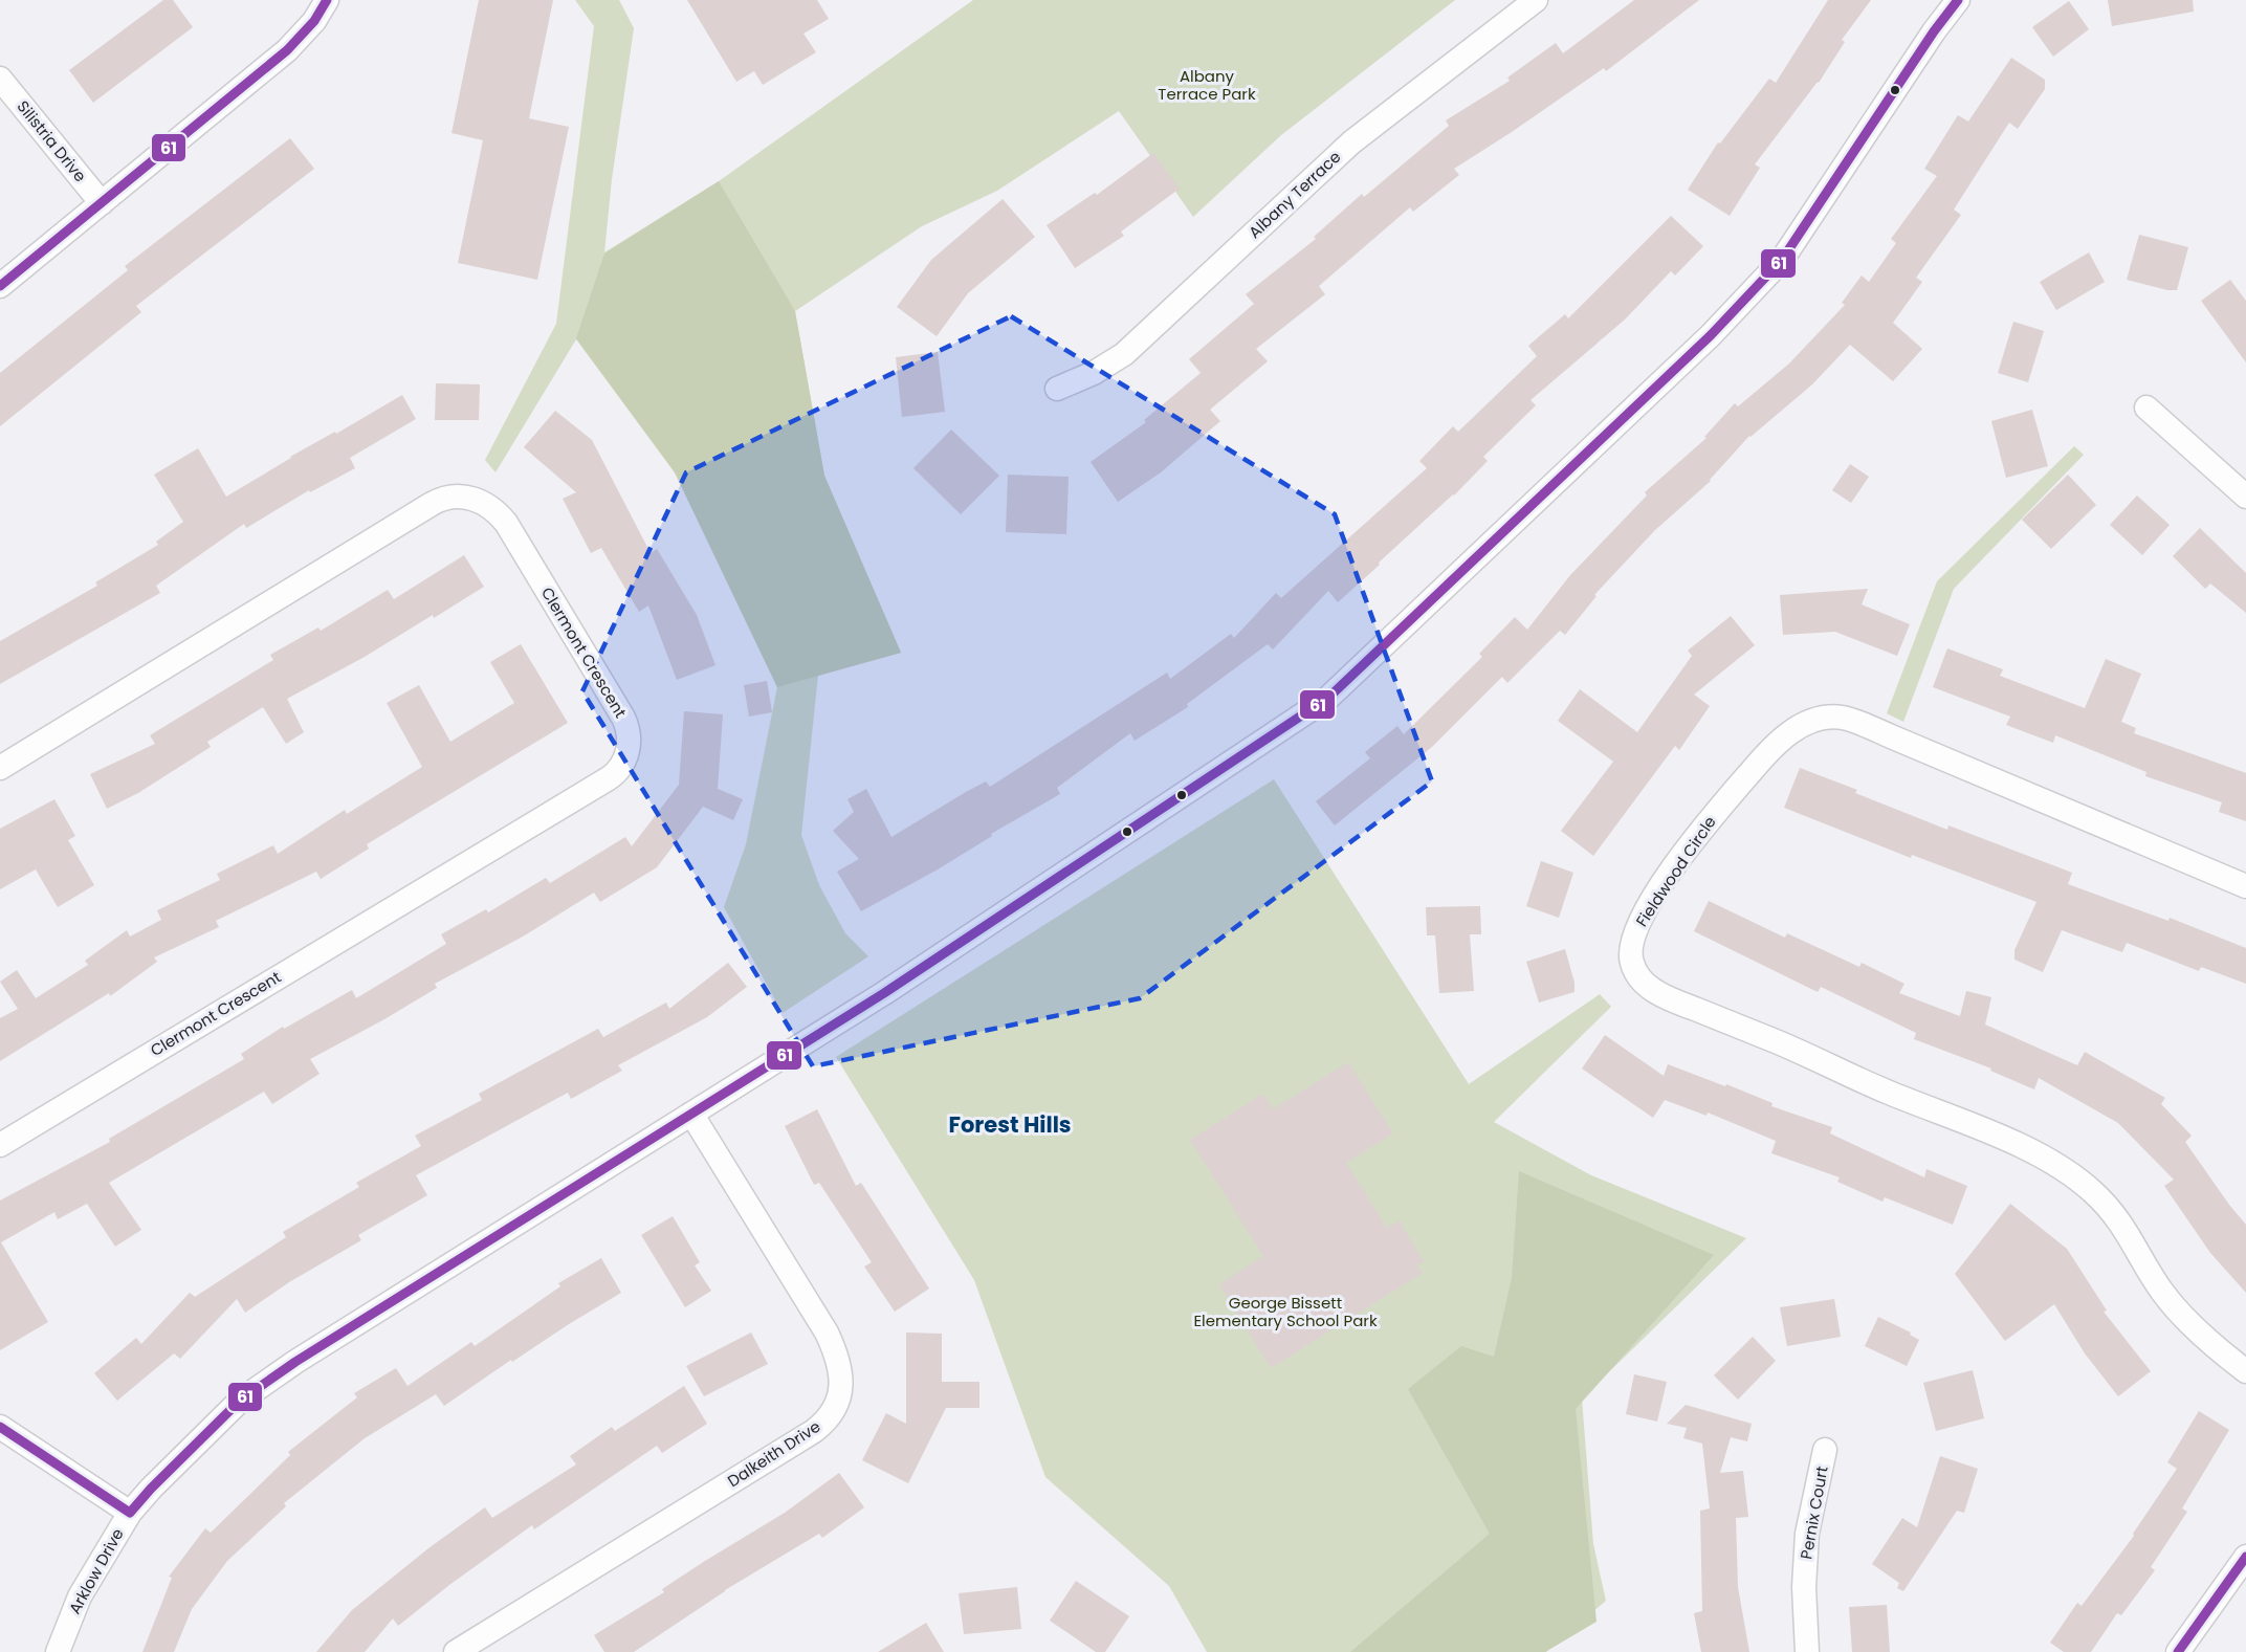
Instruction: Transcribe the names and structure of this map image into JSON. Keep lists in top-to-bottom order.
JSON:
{
  "streets": {
    "street": [
      "Silistria Drive",
      "Albany Terrace",
      "Clermont Crescent",
      "Fieldwood Circle",
      "Dalkeith Drive",
      "Pernix Court",
      "Arklow Drive"
    ]
  },
  "crossings": [
    ["Dalkeith Drive", "Arklow Drive"]
  ],
  "districts": ["Forest Hills"],
  "parks": ["Albany Terrace Park", "George Bissett Elementary School Park"],
  "lines": ["transit line 61"]
}
